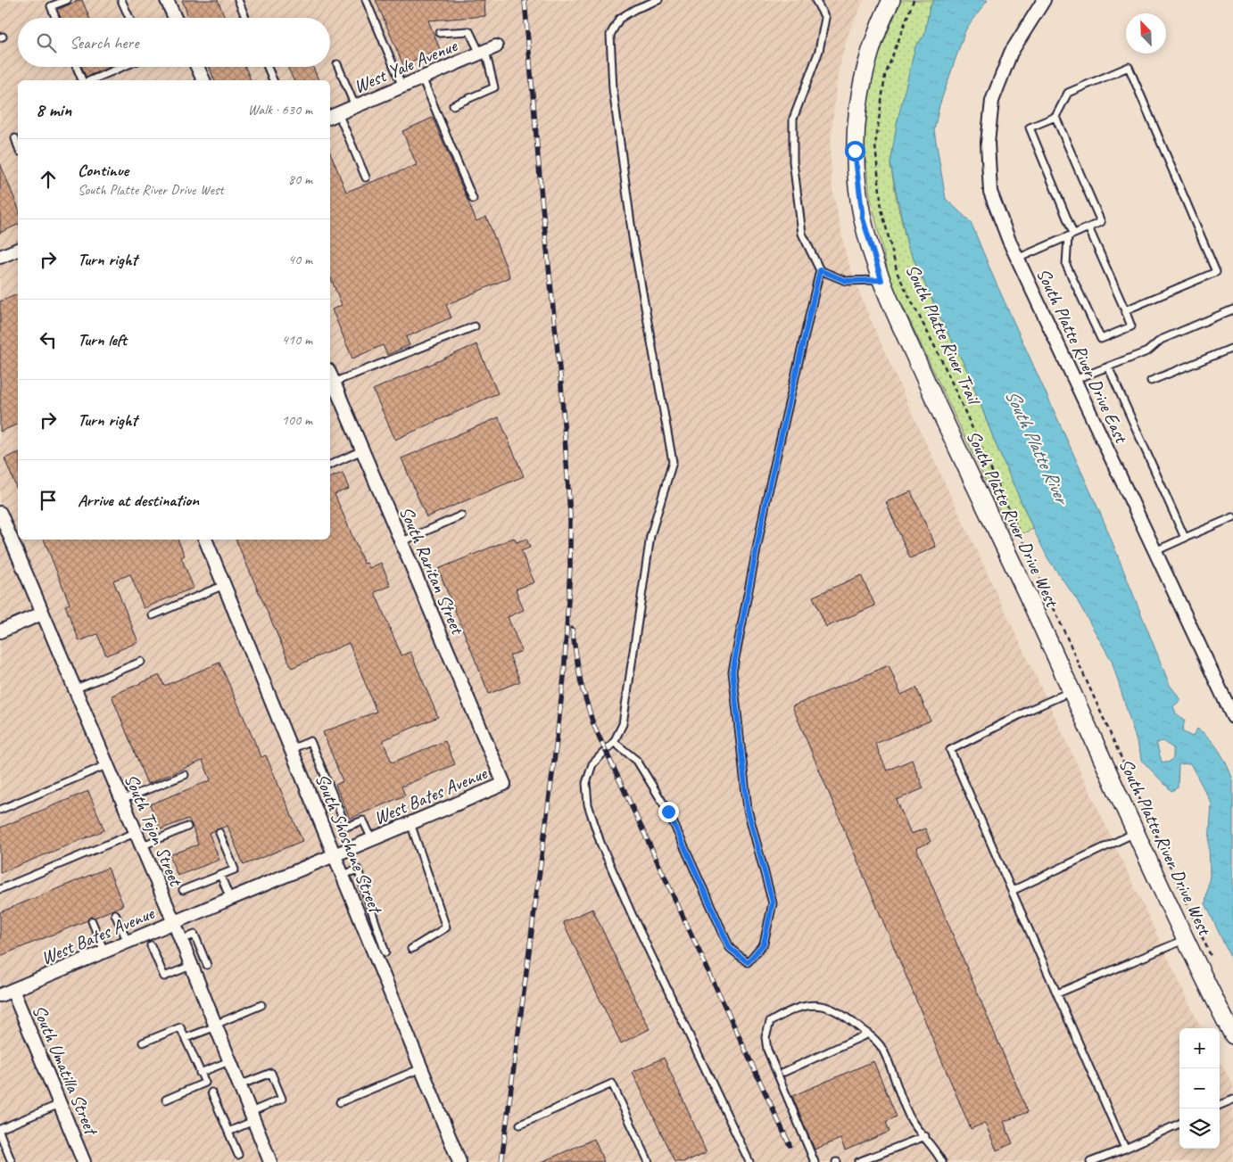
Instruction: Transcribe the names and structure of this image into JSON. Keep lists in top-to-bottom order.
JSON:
{
  "streets": {
    "street": [
      "West Yale Avenue",
      "South Platte River Drive East",
      "South Platte River Drive West",
      "South Raritan Street",
      "West Bates Avenue",
      "South Tejon Street",
      "South Shoshone Street",
      "South Umatilla Street"
    ],
    "path": ["South Platte River Trail"]
  },
  "crossings": [
    ["South Raritan Street", "West Bates Avenue"],
    ["West Bates Avenue", "South Tejon Street"],
    ["West Bates Avenue", "South Shoshone Street"],
    ["West Bates Avenue", "South Umatilla Street"]
  ],
  "water": ["South Platte River"],
  "north": "top left",
  "page": {
    "search": "Search here",
    "heading": ["8 min", "Walk · 630 m"],
    "list": [
      ["Continue", "South Platte River Drive West", "80 m"],
      ["Turn right", "40 m"],
      ["Turn left", "410 m"],
      ["Turn right", "100 m"],
      "Arrive at destination"
    ],
    "map_buttons": ["+", "−"]
  }
}
